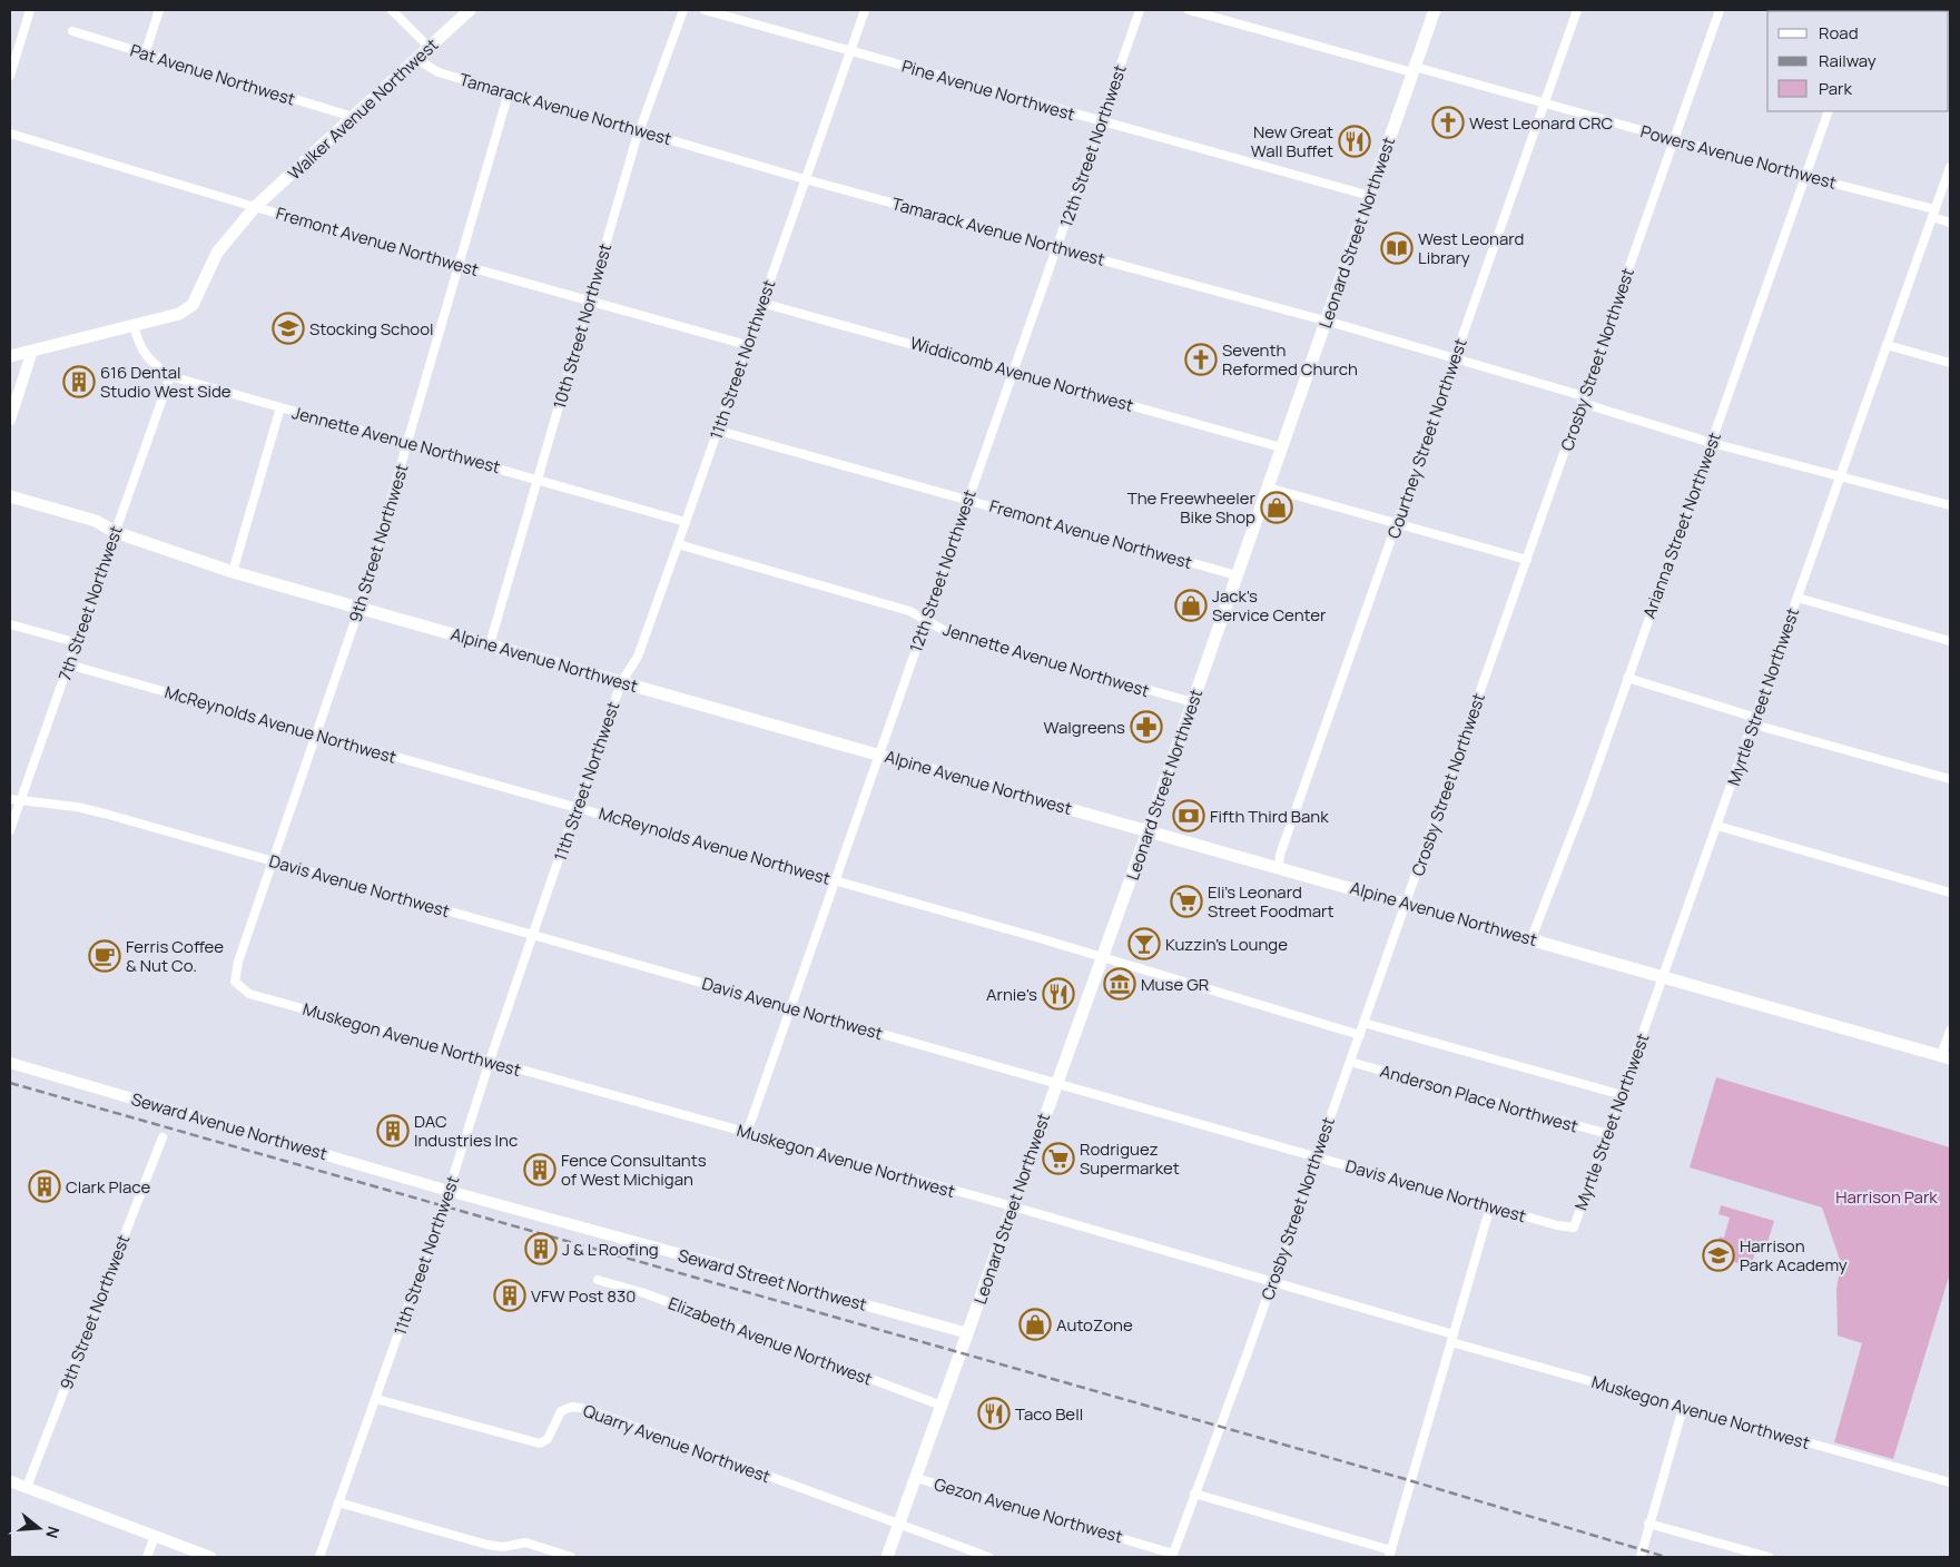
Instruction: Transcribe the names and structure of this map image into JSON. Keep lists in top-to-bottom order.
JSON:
{
  "streets": {
    "main road": ["Walker Avenue Northwest", "Leonard Street Northwest", "Alpine Avenue Northwest"],
    "street": [
      "Pat Avenue Northwest",
      "Pine Avenue Northwest",
      "Tamarack Avenue Northwest",
      "12th Street Northwest",
      "Powers Avenue Northwest",
      "Fremont Avenue Northwest",
      "10th Street Northwest",
      "11th Street Northwest",
      "Crosby Street Northwest",
      "Widdicomb Avenue Northwest",
      "Courtney Street Northwest",
      "Jennette Avenue Northwest",
      "Arianna Street Northwest",
      "9th Street Northwest",
      "7th Street Northwest",
      "Myrtle Street Northwest",
      "McReynolds Avenue Northwest",
      "Davis Avenue Northwest",
      "Muskegon Avenue Northwest",
      "Anderson Place Northwest",
      "Seward Avenue Northwest",
      "Seward Street Northwest",
      "Elizabeth Avenue Northwest",
      "Quarry Avenue Northwest",
      "Gezon Avenue Northwest"
    ]
  },
  "crossings": [
    ["Pat Avenue Northwest", "Walker Avenue Northwest"],
    ["Pine Avenue Northwest", "12th Street Northwest"],
    ["Pine Avenue Northwest", "Leonard Street Northwest"],
    ["Pine Avenue Northwest", "11th Street Northwest"],
    ["Walker Avenue Northwest", "Tamarack Avenue Northwest"],
    ["Walker Avenue Northwest", "Fremont Avenue Northwest"],
    ["Tamarack Avenue Northwest", "12th Street Northwest"],
    ["Tamarack Avenue Northwest", "Leonard Street Northwest"],
    ["Tamarack Avenue Northwest", "10th Street Northwest"],
    ["Tamarack Avenue Northwest", "11th Street Northwest"],
    ["Tamarack Avenue Northwest", "Crosby Street Northwest"],
    ["Tamarack Avenue Northwest", "Courtney Street Northwest"],
    ["Tamarack Avenue Northwest", "Arianna Street Northwest"],
    ["Tamarack Avenue Northwest", "9th Street Northwest"],
    ["Tamarack Avenue Northwest", "Myrtle Street Northwest"],
    ["12th Street Northwest", "Fremont Avenue Northwest"],
    ["12th Street Northwest", "Widdicomb Avenue Northwest"],
    ["12th Street Northwest", "Jennette Avenue Northwest"],
    ["12th Street Northwest", "Alpine Avenue Northwest"],
    ["12th Street Northwest", "McReynolds Avenue Northwest"],
    ["12th Street Northwest", "Davis Avenue Northwest"],
    ["12th Street Northwest", "Muskegon Avenue Northwest"],
    ["Powers Avenue Northwest", "Leonard Street Northwest"],
    ["Powers Avenue Northwest", "Crosby Street Northwest"],
    ["Powers Avenue Northwest", "Courtney Street Northwest"],
    ["Powers Avenue Northwest", "Arianna Street Northwest"],
    ["Powers Avenue Northwest", "Myrtle Street Northwest"],
    ["Leonard Street Northwest", "Fremont Avenue Northwest"],
    ["Leonard Street Northwest", "Widdicomb Avenue Northwest"],
    ["Leonard Street Northwest", "Jennette Avenue Northwest"],
    ["Leonard Street Northwest", "Alpine Avenue Northwest"],
    ["Leonard Street Northwest", "McReynolds Avenue Northwest"],
    ["Leonard Street Northwest", "Davis Avenue Northwest"],
    ["Leonard Street Northwest", "Muskegon Avenue Northwest"],
    ["Leonard Street Northwest", "Seward Street Northwest"],
    ["Leonard Street Northwest", "Elizabeth Avenue Northwest"],
    ["Leonard Street Northwest", "Quarry Avenue Northwest"],
    ["Leonard Street Northwest", "Gezon Avenue Northwest"],
    ["Fremont Avenue Northwest", "10th Street Northwest"],
    ["Fremont Avenue Northwest", "11th Street Northwest"],
    ["Fremont Avenue Northwest", "9th Street Northwest"],
    ["10th Street Northwest", "Jennette Avenue Northwest"],
    ["10th Street Northwest", "Alpine Avenue Northwest"],
    ["11th Street Northwest", "Widdicomb Avenue Northwest"],
    ["11th Street Northwest", "Jennette Avenue Northwest"],
    ["11th Street Northwest", "Alpine Avenue Northwest"],
    ["11th Street Northwest", "McReynolds Avenue Northwest"],
    ["11th Street Northwest", "Davis Avenue Northwest"],
    ["11th Street Northwest", "Muskegon Avenue Northwest"],
    ["11th Street Northwest", "Seward Avenue Northwest"],
    ["11th Street Northwest", "Seward Street Northwest"],
    ["11th Street Northwest", "Quarry Avenue Northwest"],
    ["Crosby Street Northwest", "Alpine Avenue Northwest"],
    ["Crosby Street Northwest", "McReynolds Avenue Northwest"],
    ["Crosby Street Northwest", "Davis Avenue Northwest"],
    ["Crosby Street Northwest", "Muskegon Avenue Northwest"],
    ["Crosby Street Northwest", "Anderson Place Northwest"],
    ["Crosby Street Northwest", "Gezon Avenue Northwest"],
    ["Courtney Street Northwest", "Alpine Avenue Northwest"],
    ["Jennette Avenue Northwest", "9th Street Northwest"],
    ["Jennette Avenue Northwest", "7th Street Northwest"],
    ["Arianna Street Northwest", "Alpine Avenue Northwest"],
    ["9th Street Northwest", "Alpine Avenue Northwest"],
    ["9th Street Northwest", "McReynolds Avenue Northwest"],
    ["9th Street Northwest", "Davis Avenue Northwest"],
    ["9th Street Northwest", "Muskegon Avenue Northwest"],
    ["7th Street Northwest", "Alpine Avenue Northwest"],
    ["7th Street Northwest", "McReynolds Avenue Northwest"],
    ["7th Street Northwest", "Davis Avenue Northwest"],
    ["Alpine Avenue Northwest", "Myrtle Street Northwest"],
    ["Myrtle Street Northwest", "Davis Avenue Northwest"],
    ["Myrtle Street Northwest", "Anderson Place Northwest"],
    ["Seward Avenue Northwest", "Seward Street Northwest"]
  ],
  "parks": ["Harrison Park"],
  "places": {
    "church": ["West Leonard CRC", "Seventh Reformed Church"],
    "restaurant": ["New Great Wall Buffet", "Arnie's", "Taco Bell"],
    "library": ["West Leonard Library"],
    "school or university": ["Stocking School", "Harrison Park Academy"],
    "building": [
      "616 Dental Studio West Side",
      "DAC Industries Inc",
      "Fence Consultants of West Michigan",
      "Clark Place",
      "J & L Roofing",
      "VFW Post 830"
    ],
    "shop": ["The Freewheeler Bike Shop", "Jack's Service Center", "AutoZone"],
    "pharmacy": ["Walgreens"],
    "bank": ["Fifth Third Bank"],
    "supermarket": ["Eli's Leonard Street Foodmart", "Rodriguez Supermarket"],
    "bar": ["Kuzzin's Lounge"],
    "cafe": ["Ferris Coffee & Nut Co."],
    "museum": ["Muse GR"]
  },
  "legend": ["Road", "Railway", "Park"],
  "north": "right"
}
